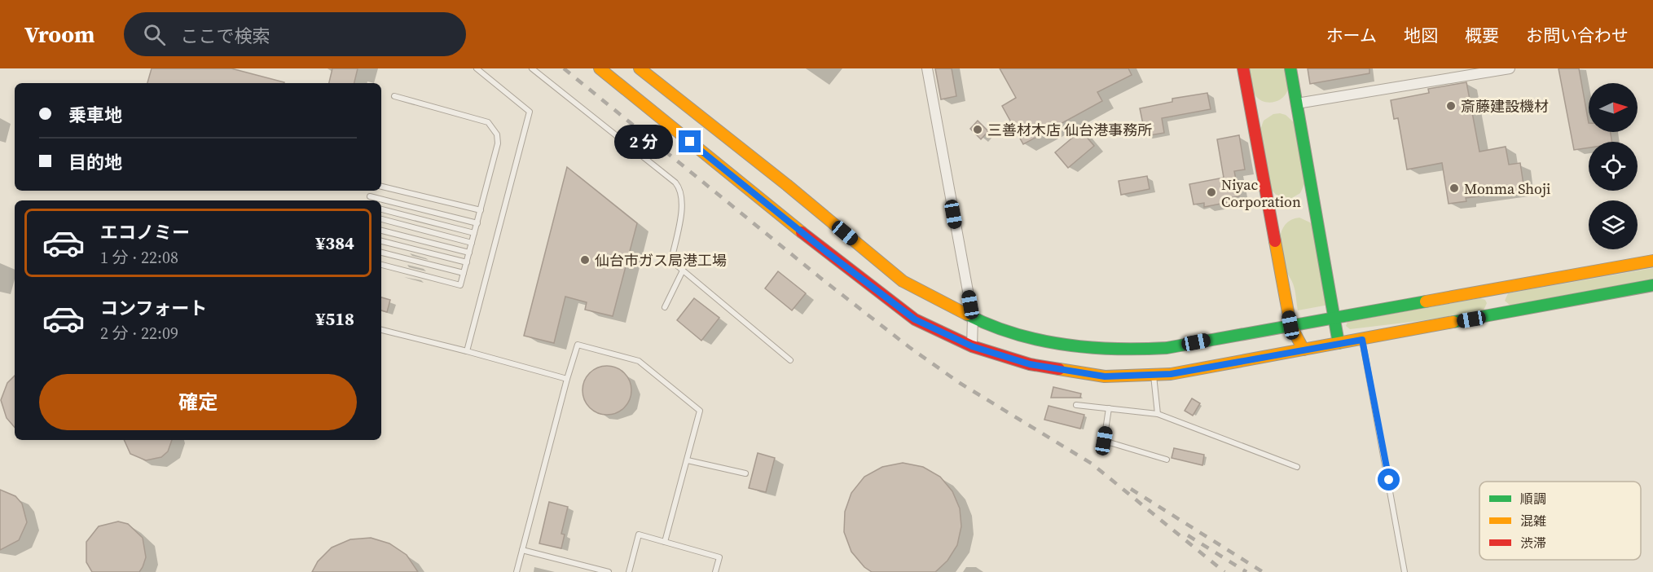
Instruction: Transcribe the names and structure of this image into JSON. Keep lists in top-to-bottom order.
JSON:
{
  "places": [
    "斎藤建設機材",
    "三善材木店 仙台港事務所",
    "Monma Shoji",
    "Niyac Corporation",
    "仙台市ガス局港工場"
  ],
  "legend": ["順調", "混雑", "渋滞"],
  "north": "right",
  "page": {
    "header": "Vroom",
    "search": "ここで検索",
    "nav": [
      "ホーム",
      "地図",
      "概要",
      "お問い合わせ"
    ],
    "banner": ["乗車地", "目的地"],
    "bubble": "2 分",
    "list": [
      {
        "name": "エコノミー",
        "note": "1 分 · 22:08",
        "value": "¥384"
      },
      {
        "name": "コンフォート",
        "note": "2 分 · 22:09",
        "value": "¥518"
      }
    ],
    "buttons": "確定"
  }
}
